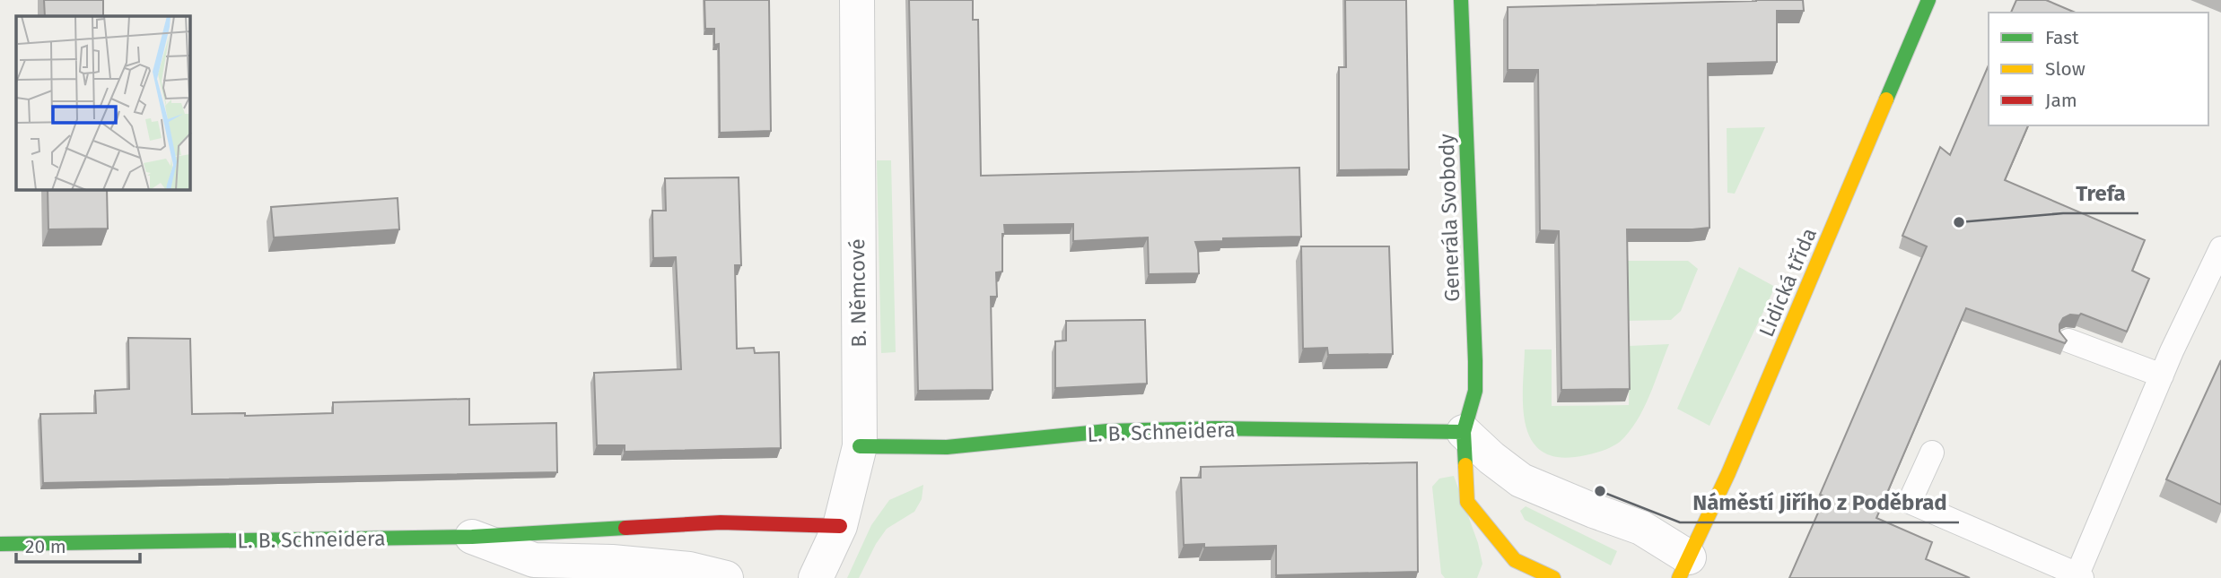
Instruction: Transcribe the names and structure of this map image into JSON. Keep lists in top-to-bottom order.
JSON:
{
  "streets": {
    "street": [
      "Generála Svobody",
      "Lidická třída",
      "B. Němcové",
      "L. B. Schneidera"
    ]
  },
  "crossings": [
    ["Generála Svobody", "L. B. Schneidera"],
    ["B. Němcové", "L. B. Schneidera"]
  ],
  "places": ["Trefa", "Náměstí Jiřího z Poděbrad"],
  "legend": ["Fast", "Slow", "Jam"],
  "scale_bar": "20 m"
}
